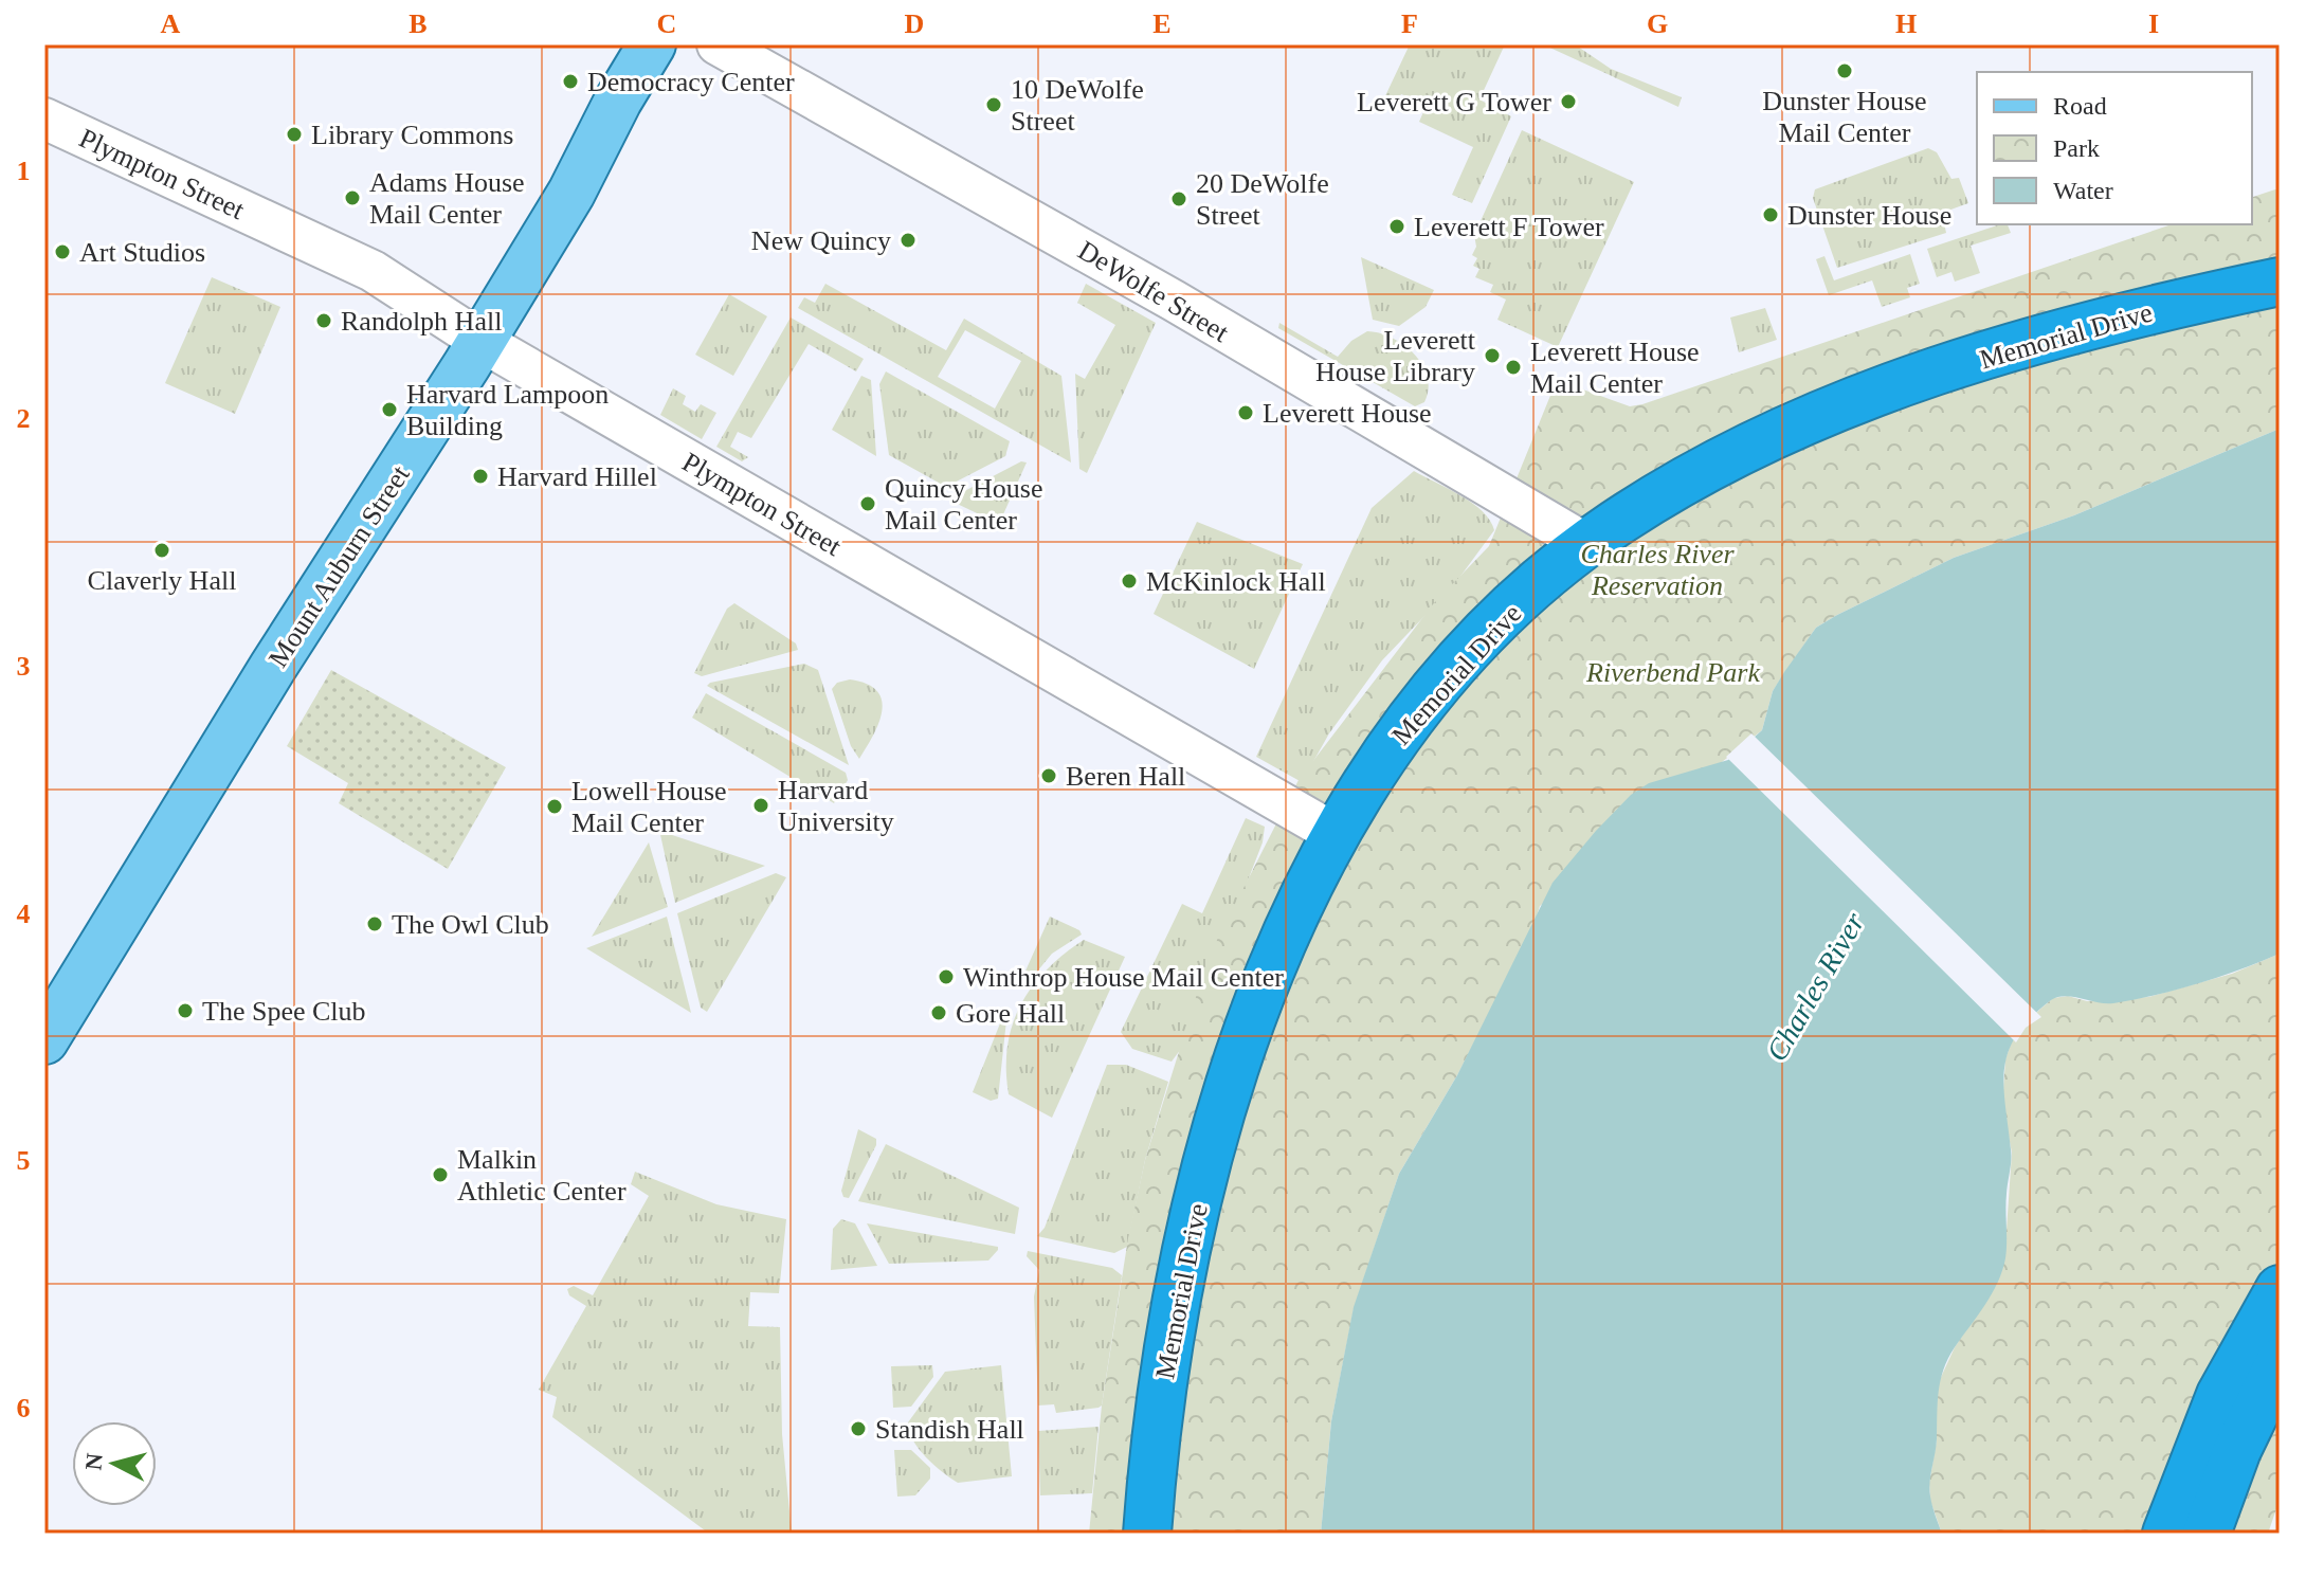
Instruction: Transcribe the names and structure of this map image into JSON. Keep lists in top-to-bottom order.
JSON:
{
  "streets": {
    "highway": ["Memorial Drive"],
    "main road": ["Mount Auburn Street"],
    "street": ["Plympton Street", "DeWolfe Street"]
  },
  "crossings": [
    ["Plympton Street", "Memorial Drive"],
    ["Plympton Street", "Mount Auburn Street"],
    ["DeWolfe Street", "Memorial Drive"]
  ],
  "water": ["Charles River"],
  "parks": ["Charles River Reservation", "Riverbend Park"],
  "places": [
    "Dunster House Mail Center",
    "Democracy Center",
    "Leverett G Tower",
    "10 DeWolfe Street",
    "Library Commons",
    "Adams House Mail Center",
    "20 DeWolfe Street",
    "Dunster House",
    "Leverett F Tower",
    "New Quincy",
    "Art Studios",
    "Randolph Hall",
    "Leverett House Library",
    "Leverett House Mail Center",
    "Harvard Lampoon Building",
    "Leverett House",
    "Harvard Hillel",
    "Quincy House Mail Center",
    "Claverly Hall",
    "McKinlock Hall",
    "Beren Hall",
    "Harvard University",
    "Lowell House Mail Center",
    "The Owl Club",
    "Winthrop House Mail Center",
    "The Spee Club",
    "Gore Hall",
    "Malkin Athletic Center",
    "Standish Hall"
  ],
  "legend": ["Road", "Park", "Water"],
  "north": "left",
  "grid": {
    "columns": [
      "A",
      "B",
      "C",
      "D",
      "E",
      "F",
      "G",
      "H",
      "I"
    ],
    "rows": [
      "1",
      "2",
      "3",
      "4",
      "5",
      "6"
    ]
  }
}
